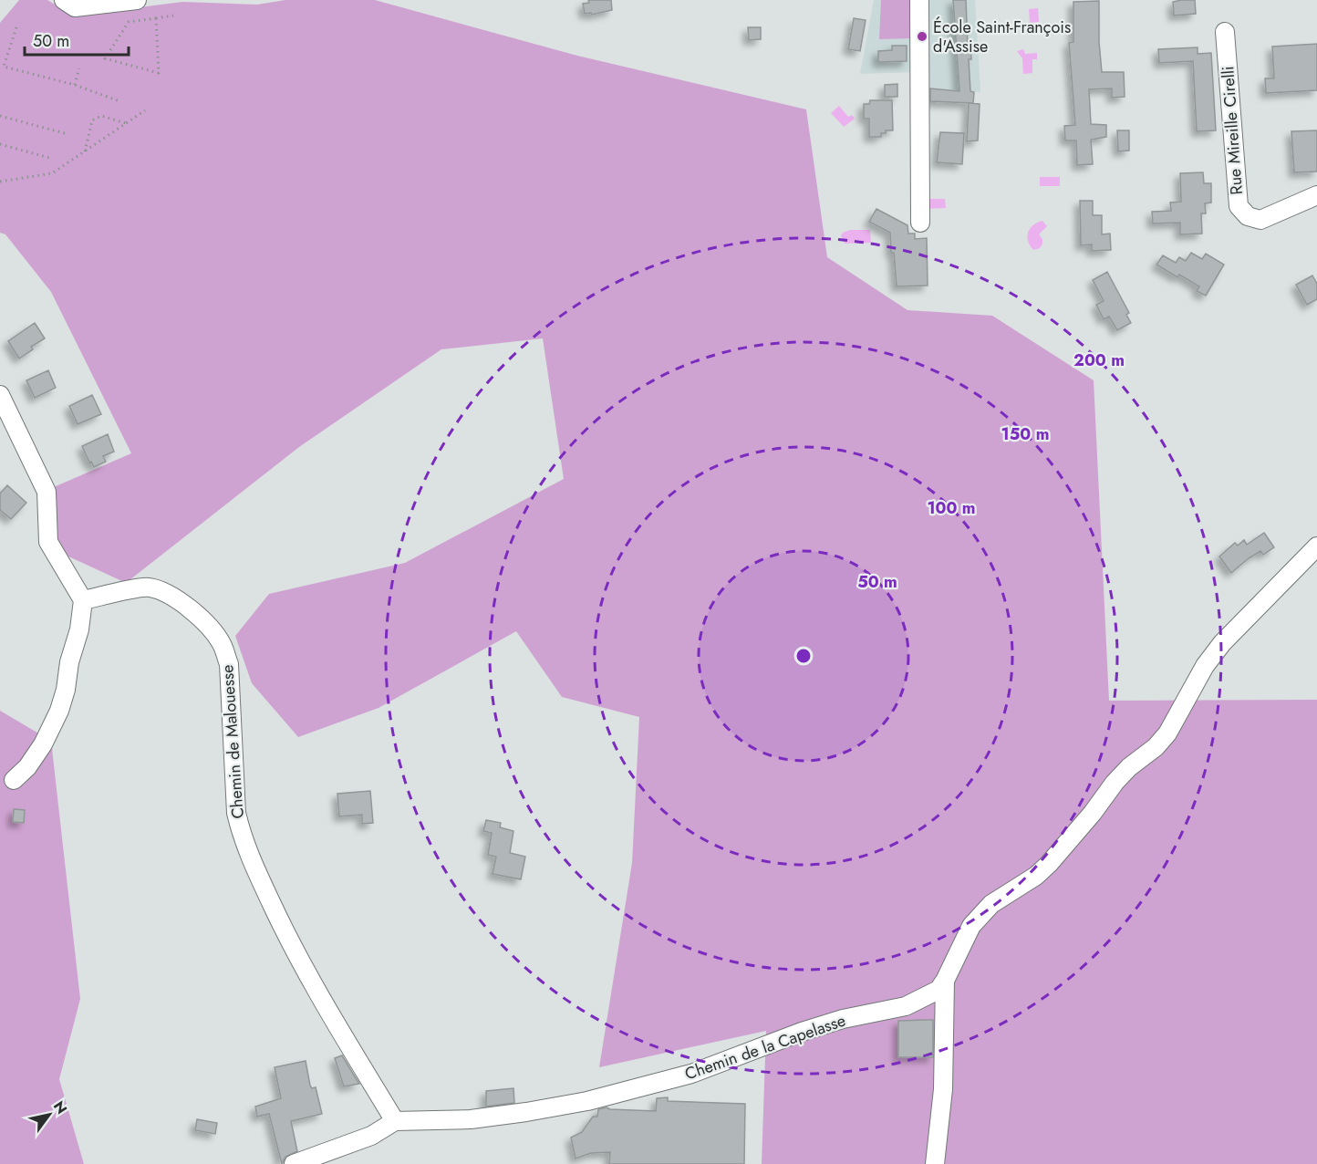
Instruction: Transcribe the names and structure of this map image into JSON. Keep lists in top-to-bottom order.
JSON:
{
  "streets": {
    "street": ["Rue Mireille Cirelli", "Chemin de Malouesse", "Chemin de la Capelasse"]
  },
  "crossings": [
    ["Chemin de Malouesse", "Chemin de la Capelasse"]
  ],
  "places": ["École Saint-François d'Assise"],
  "scale_bar": "50 m",
  "north": "top right",
  "rings": [
    "200 m",
    "150 m",
    "100 m",
    "50 m"
  ]
}
